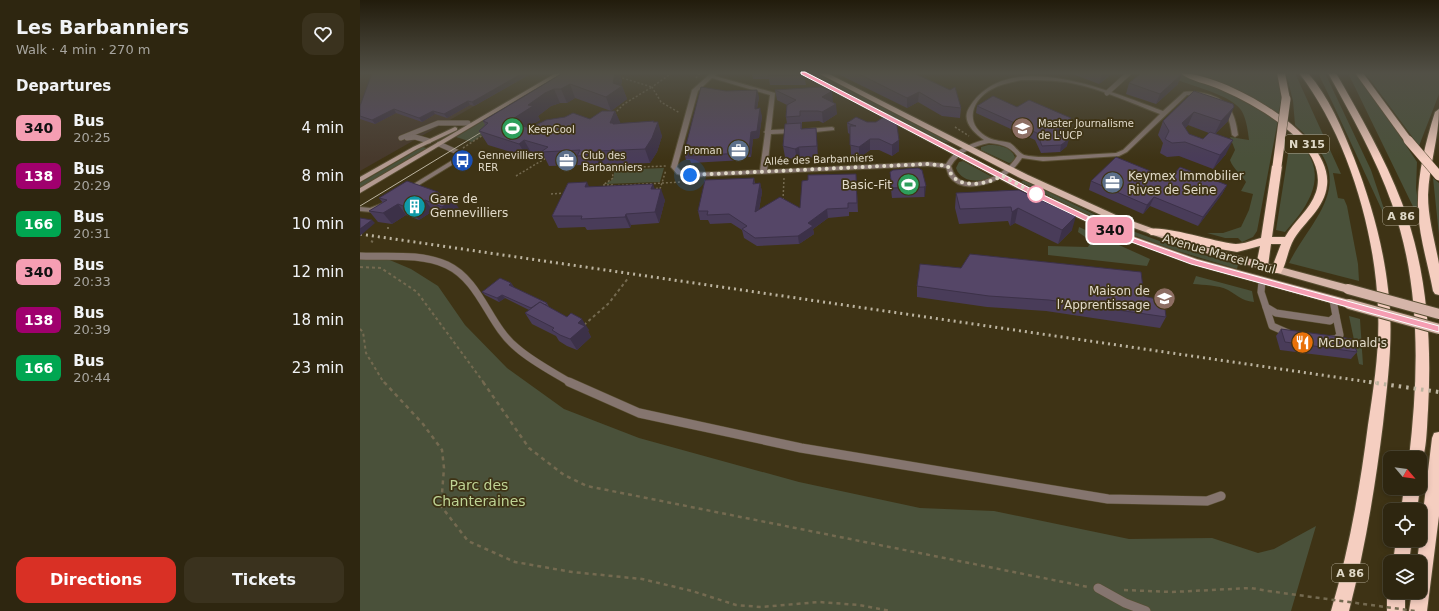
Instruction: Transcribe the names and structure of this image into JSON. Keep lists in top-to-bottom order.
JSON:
{
  "streets": {
    "highway": ["N 315", "A 86"],
    "main road": ["Avenue Marcel Paul"],
    "street": ["Allée des Barbanniers"]
  },
  "crossings": [
    ["N 315", "Avenue Marcel Paul"]
  ],
  "parks": ["Parc des Chanteraines"],
  "places": {
    "sports": ["KeepCool", "Basic-Fit"],
    "school or university": ["Master Journalisme de L'UCP", "Maison de l’Apprentissage"],
    "office": ["Proman", "Club des Barbanniers", "Keymex Immobilier Rives de Seine"],
    "bus stop": ["Gennevilliers RER"],
    "building": ["Gare de Gennevilliers"],
    "restaurant": ["McDonald's"]
  },
  "lines": ["bus line 340"],
  "north": "bottom right",
  "page": {
    "heading": [
      ["Les Barbanniers", "Walk · 4 min · 270 m"],
      "Departures"
    ],
    "on_map": "340",
    "list": [
      {
        "mark": "340",
        "name": "Bus",
        "note": "20:25",
        "value": "4 min"
      },
      {
        "mark": "138",
        "name": "Bus",
        "note": "20:29",
        "value": "8 min"
      },
      {
        "mark": "166",
        "name": "Bus",
        "note": "20:31",
        "value": "10 min"
      },
      {
        "mark": "340",
        "name": "Bus",
        "note": "20:33",
        "value": "12 min"
      },
      {
        "mark": "138",
        "name": "Bus",
        "note": "20:39",
        "value": "18 min"
      },
      {
        "mark": "166",
        "name": "Bus",
        "note": "20:44",
        "value": "23 min"
      }
    ],
    "buttons": ["Directions", "Tickets"]
  }
}
